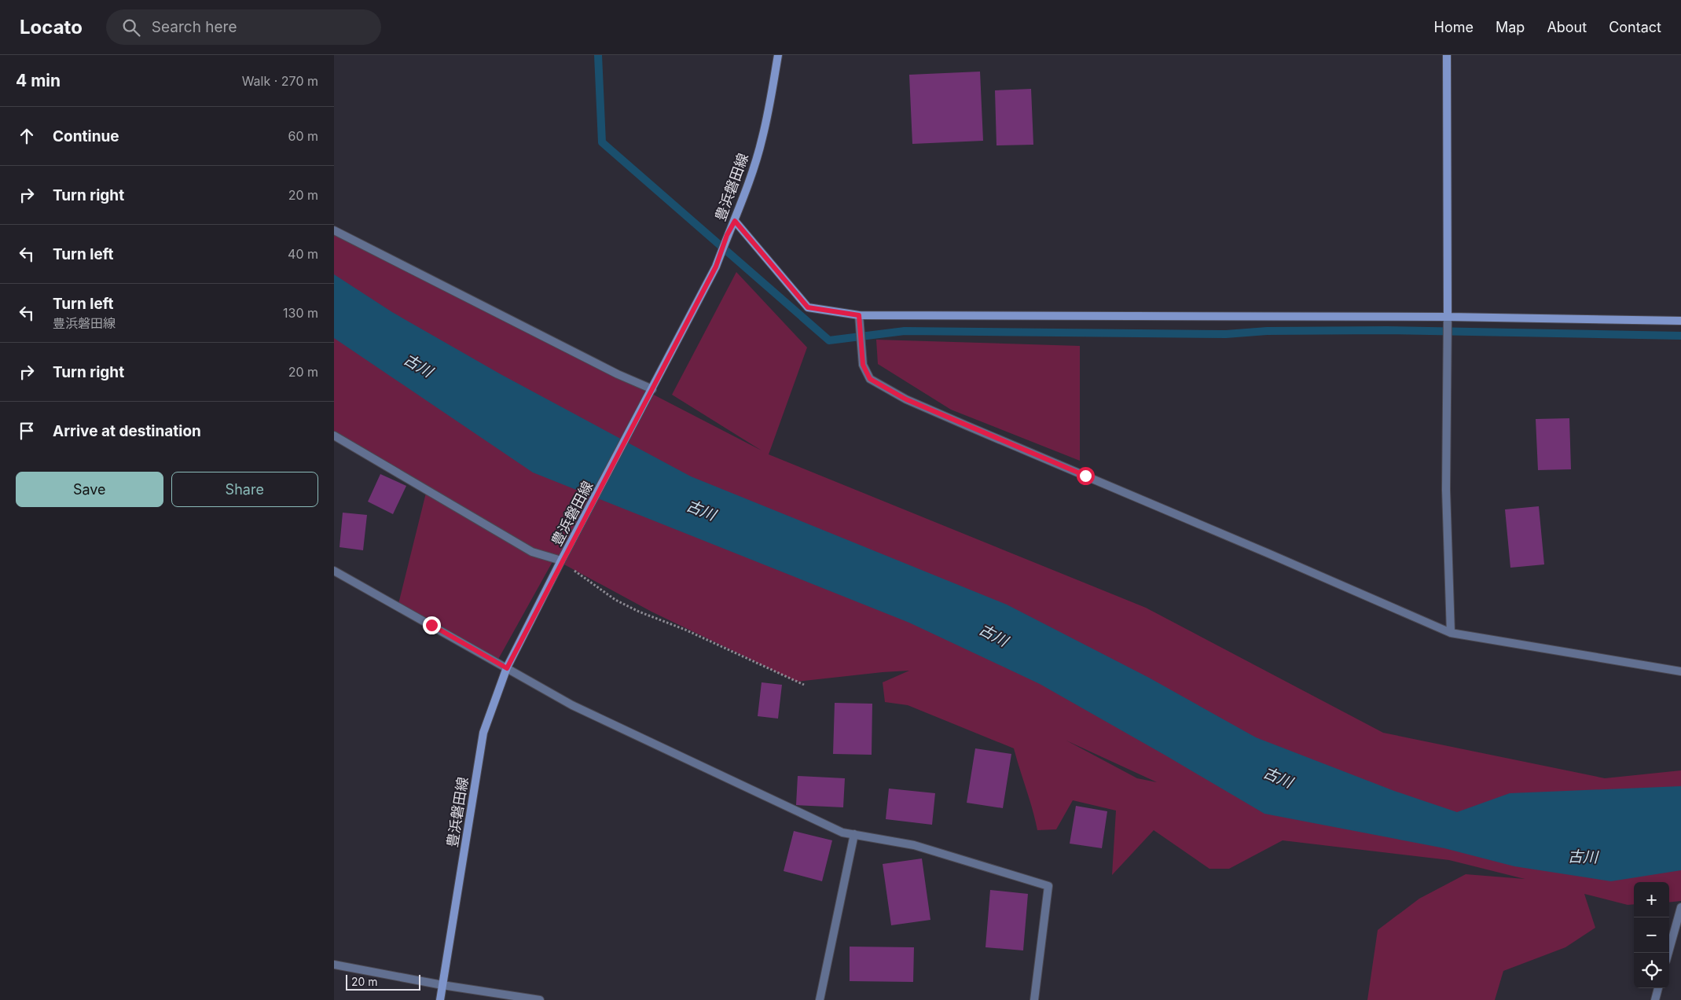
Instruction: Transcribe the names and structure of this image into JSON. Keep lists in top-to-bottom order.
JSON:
{
  "streets": {
    "street": ["豊浜磐田線"]
  },
  "water": ["古川"],
  "scale_bar": "20 m",
  "page": {
    "header": "Locato",
    "search": "Search here",
    "nav": [
      "Home",
      "Map",
      "About",
      "Contact"
    ],
    "heading": ["4 min", "Walk · 270 m"],
    "list": [
      ["Continue", "60 m"],
      ["Turn right", "20 m"],
      ["Turn left", "40 m"],
      ["Turn left", "豊浜磐田線", "130 m"],
      ["Turn right", "20 m"],
      "Arrive at destination"
    ],
    "buttons": ["Save", "Share"],
    "map_buttons": ["+", "−"],
    "scale": "20 m"
  }
}
